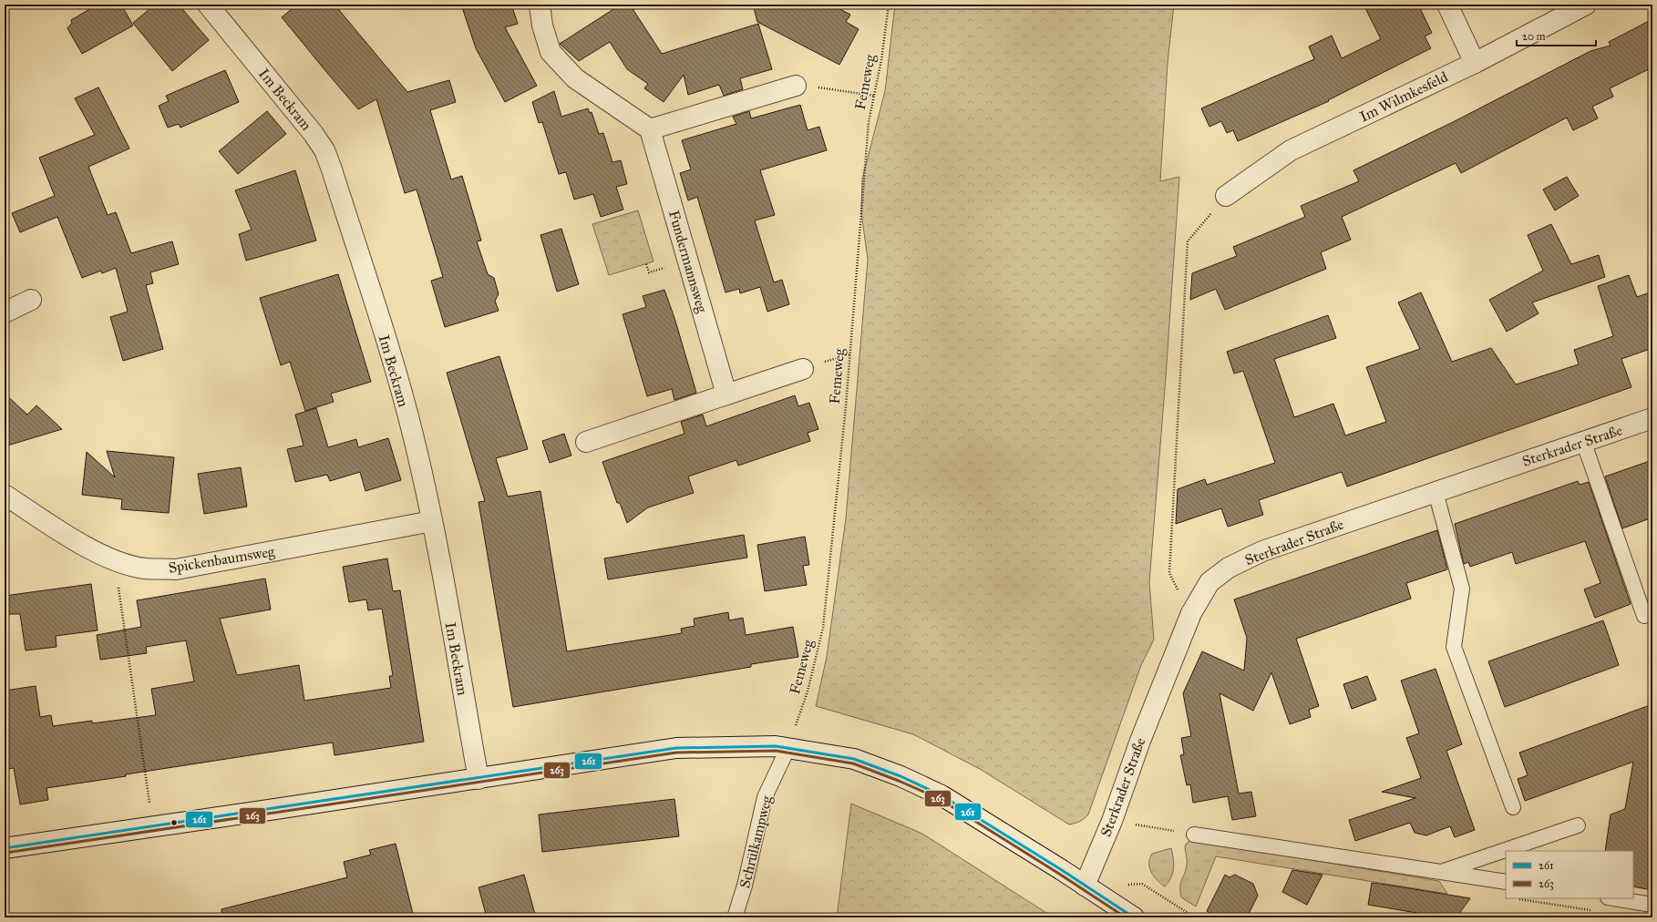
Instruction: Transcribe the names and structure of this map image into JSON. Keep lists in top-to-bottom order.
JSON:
{
  "streets": {
    "street": [
      "Im Wilmkesfeld",
      "Im Beckram",
      "Fundermannsweg",
      "Sterkrader Straße",
      "Spickenbaumsweg"
    ],
    "lane": ["Schrülkampweg"],
    "path": ["Femeweg"]
  },
  "crossings": [
    ["Femeweg", "Schrülkampweg"],
    ["Im Beckram", "Spickenbaumsweg"]
  ],
  "lines": ["transit line 261", "transit line 263"],
  "legend": ["261", "263"],
  "scale_bar": "20 m"
}
